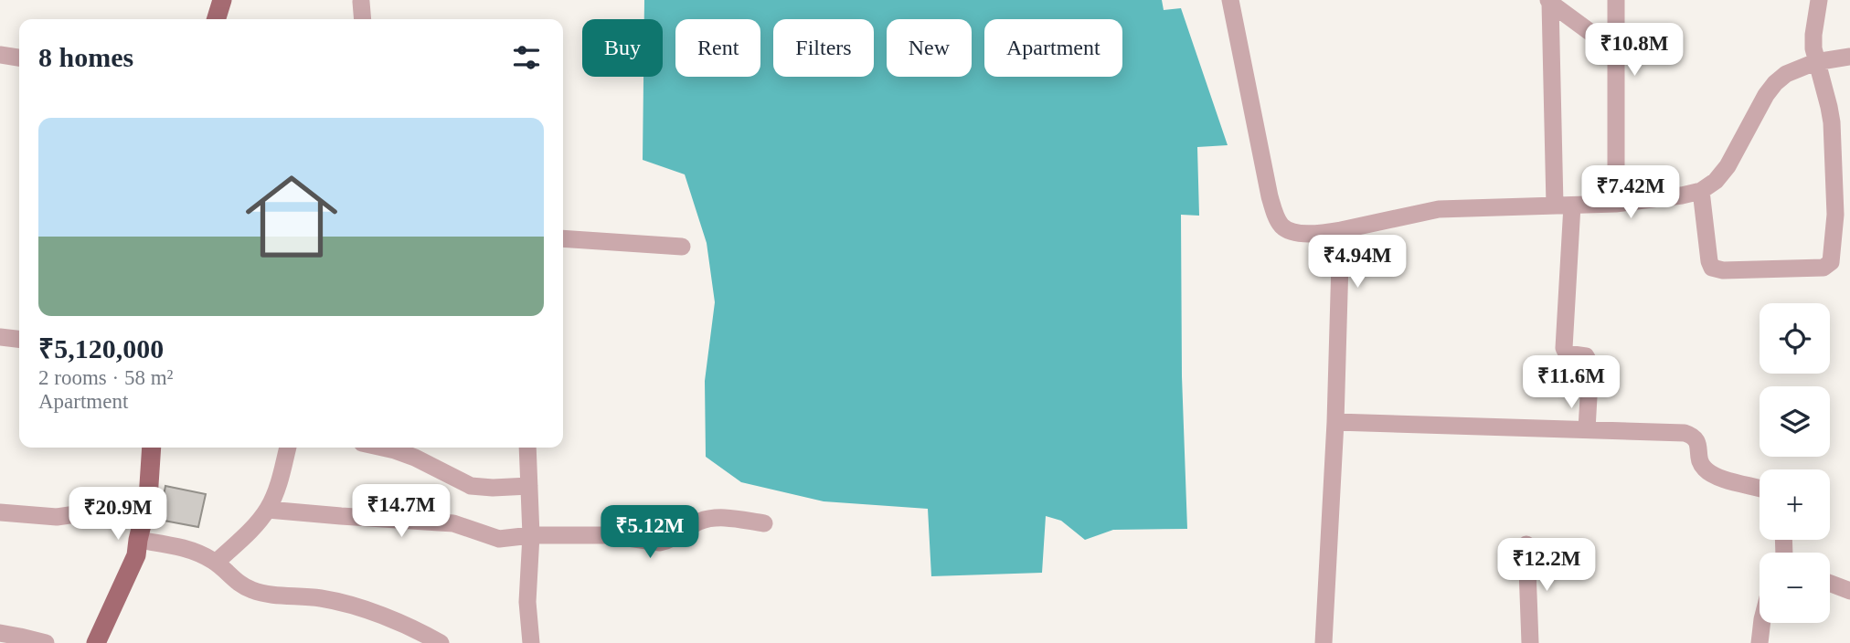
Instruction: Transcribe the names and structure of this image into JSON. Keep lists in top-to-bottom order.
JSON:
{
  "page": {
    "chip": [
      "Buy",
      "Rent",
      "Filters",
      "New",
      "Apartment"
    ],
    "heading": "8 homes",
    "price": [
      "₹10.8M",
      "₹7.42M",
      "₹4.94M",
      "₹11.6M",
      "₹14.7M",
      "₹20.9M",
      "₹5.12M",
      "₹12.2M"
    ],
    "list": [
      {
        "name": "₹5,120,000",
        "note": "2 rooms · 58 m² · Apartment"
      }
    ],
    "map_buttons": ["+", "−"]
  }
}
